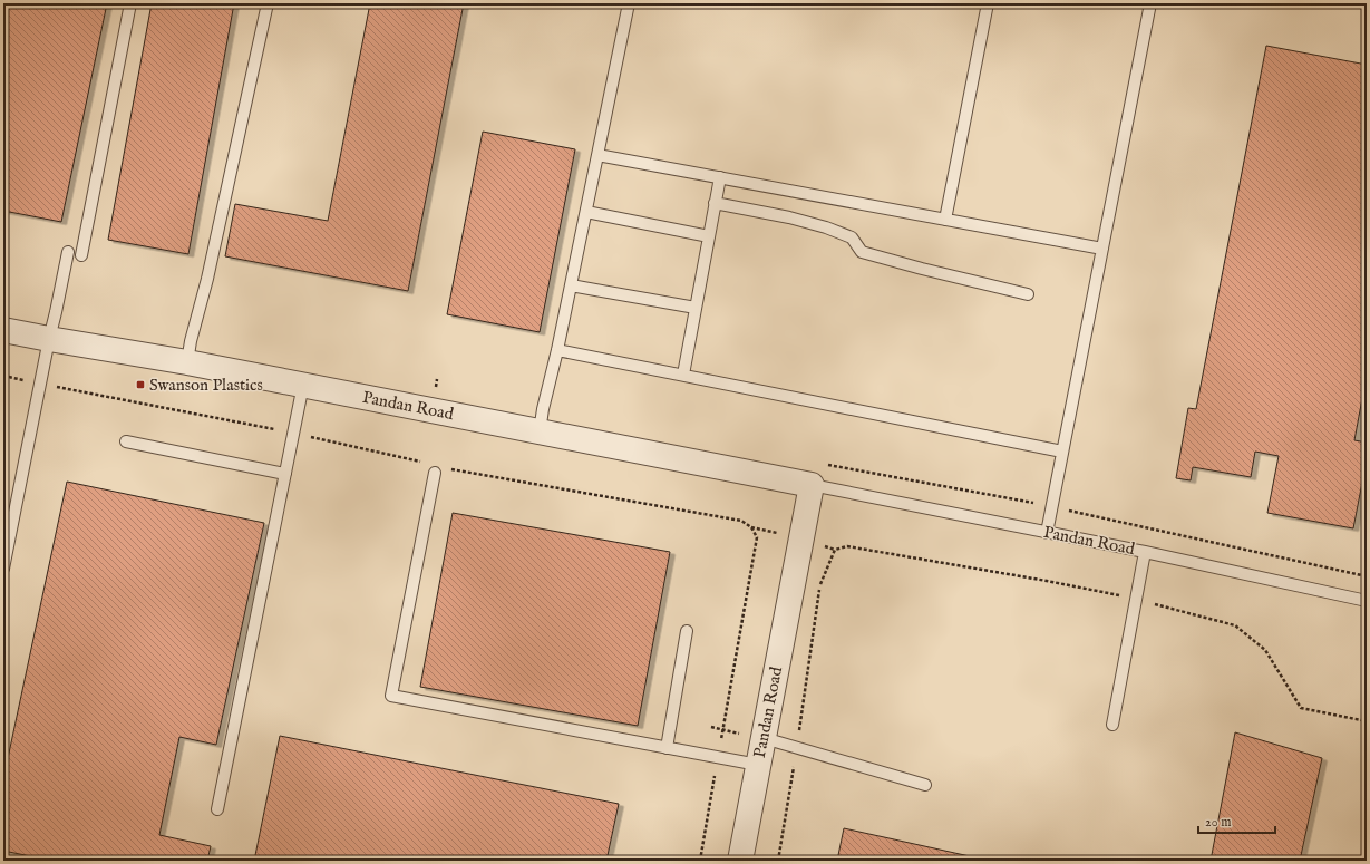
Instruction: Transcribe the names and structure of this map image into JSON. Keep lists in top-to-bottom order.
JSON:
{
  "streets": {
    "street": ["Pandan Road"]
  },
  "places": {
    "transit": ["Swanson Plastics"]
  },
  "scale_bar": "20 m"
}
